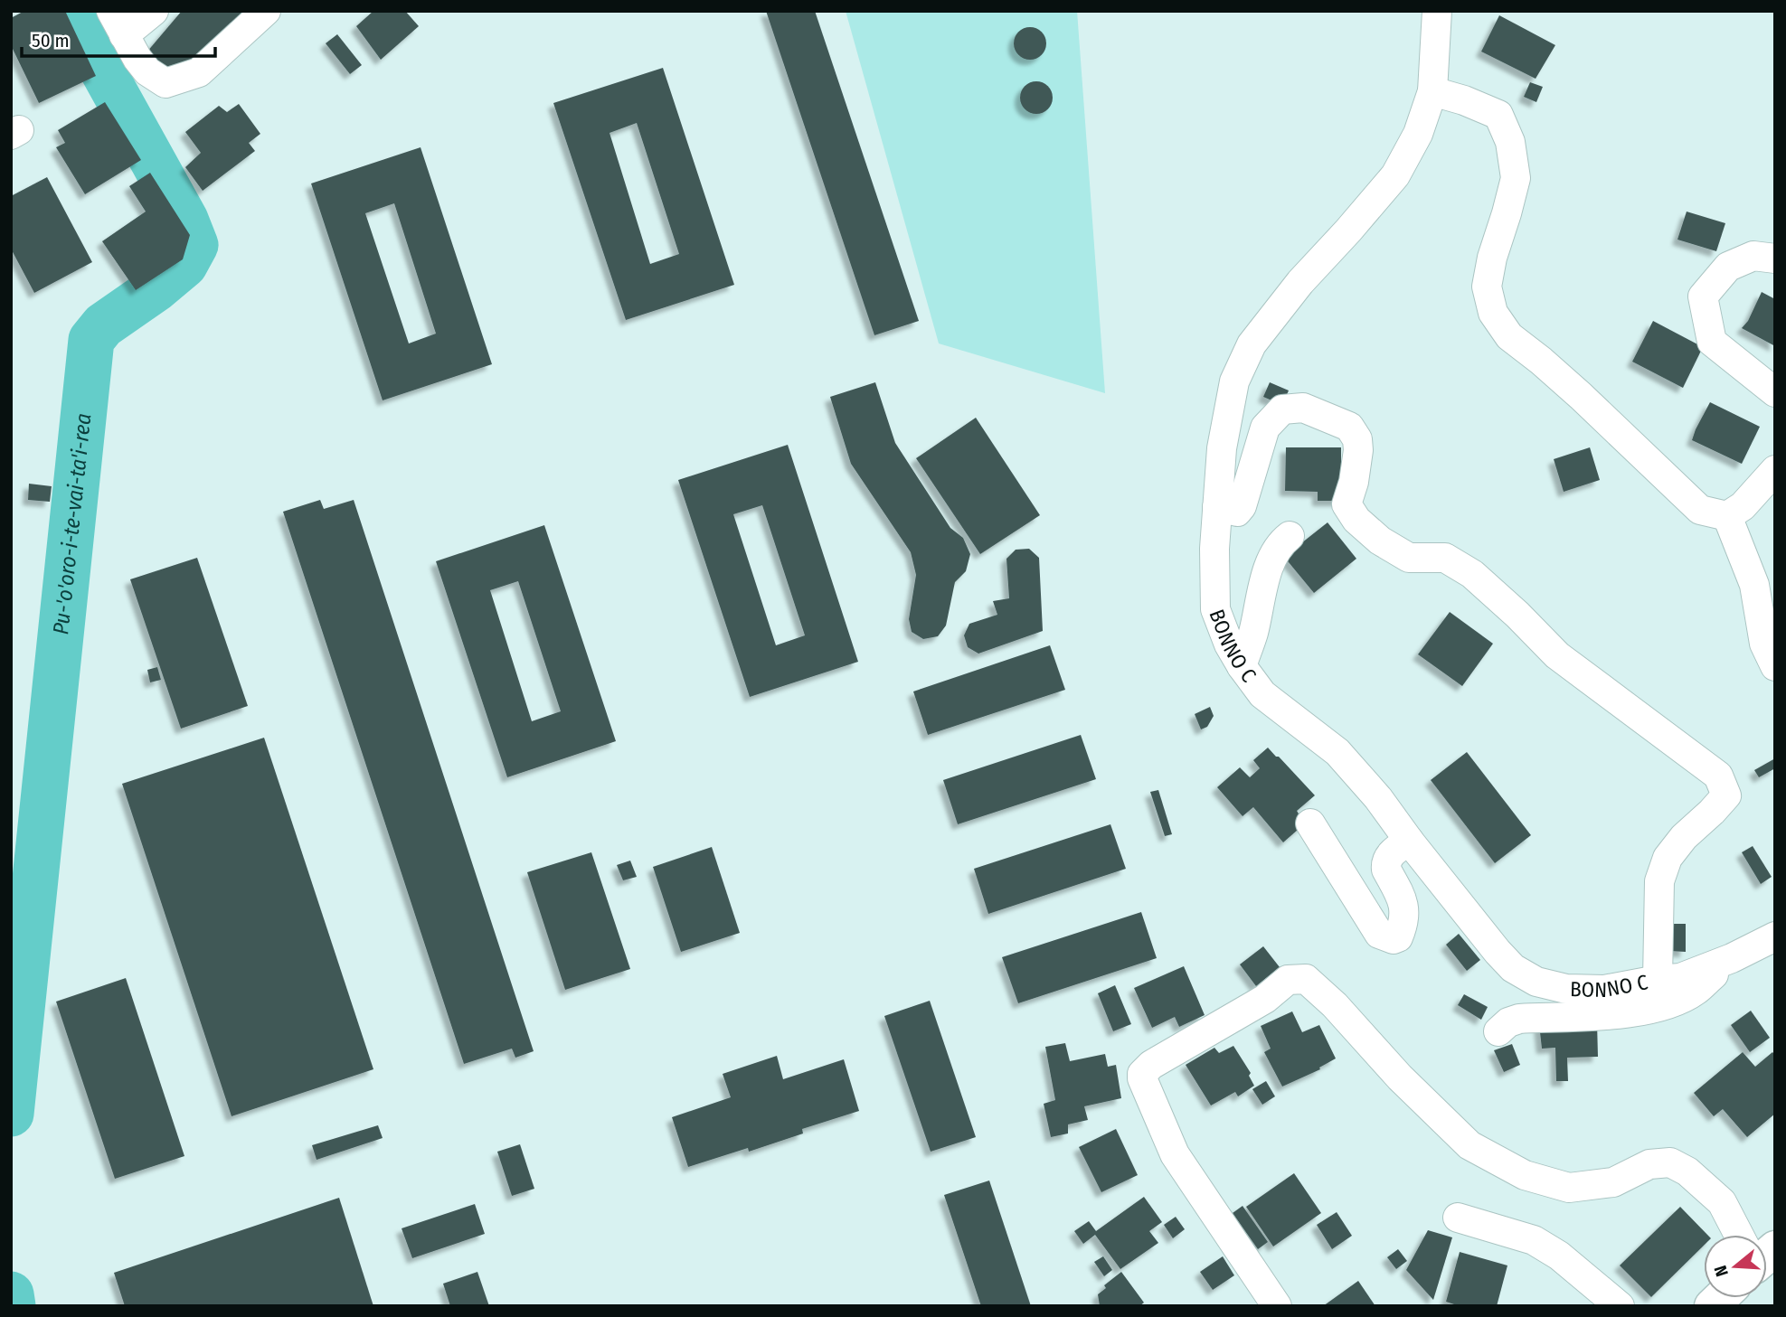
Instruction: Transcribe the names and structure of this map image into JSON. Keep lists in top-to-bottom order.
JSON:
{
  "streets": {
    "street": ["BONNO C"]
  },
  "water": ["Pu-'o'oro-i-te-vai-ta'i-rea"],
  "scale_bar": "50 m",
  "north": "left"
}
